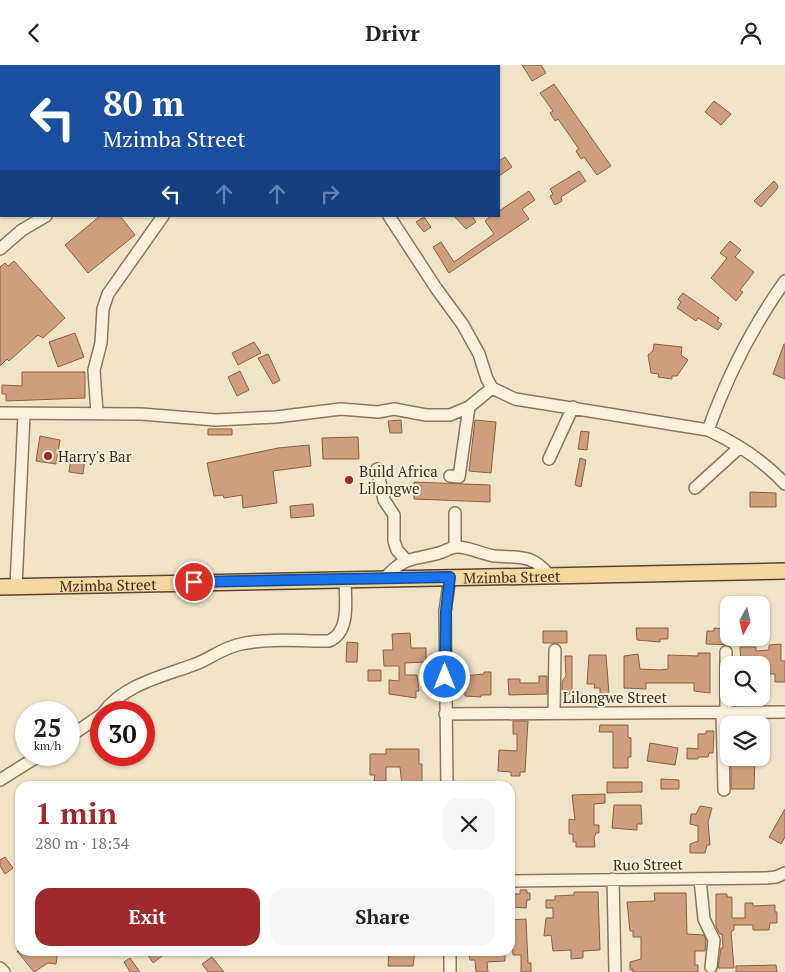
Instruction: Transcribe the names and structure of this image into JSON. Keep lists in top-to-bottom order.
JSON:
{
  "streets": {
    "main road": ["Mzimba Street"],
    "street": ["Lilongwe Street", "Ruo Street"]
  },
  "places": ["Harry's Bar", "Build Africa Lilongwe"],
  "north": "bottom",
  "page": {
    "header": "Drivr",
    "turn": ["80 m", "Mzimba Street"],
    "speed": "25 km/h",
    "limit": "30",
    "heading": ["1 min", "280 m · 18:34"],
    "buttons": ["Exit", "Share"]
  }
}
